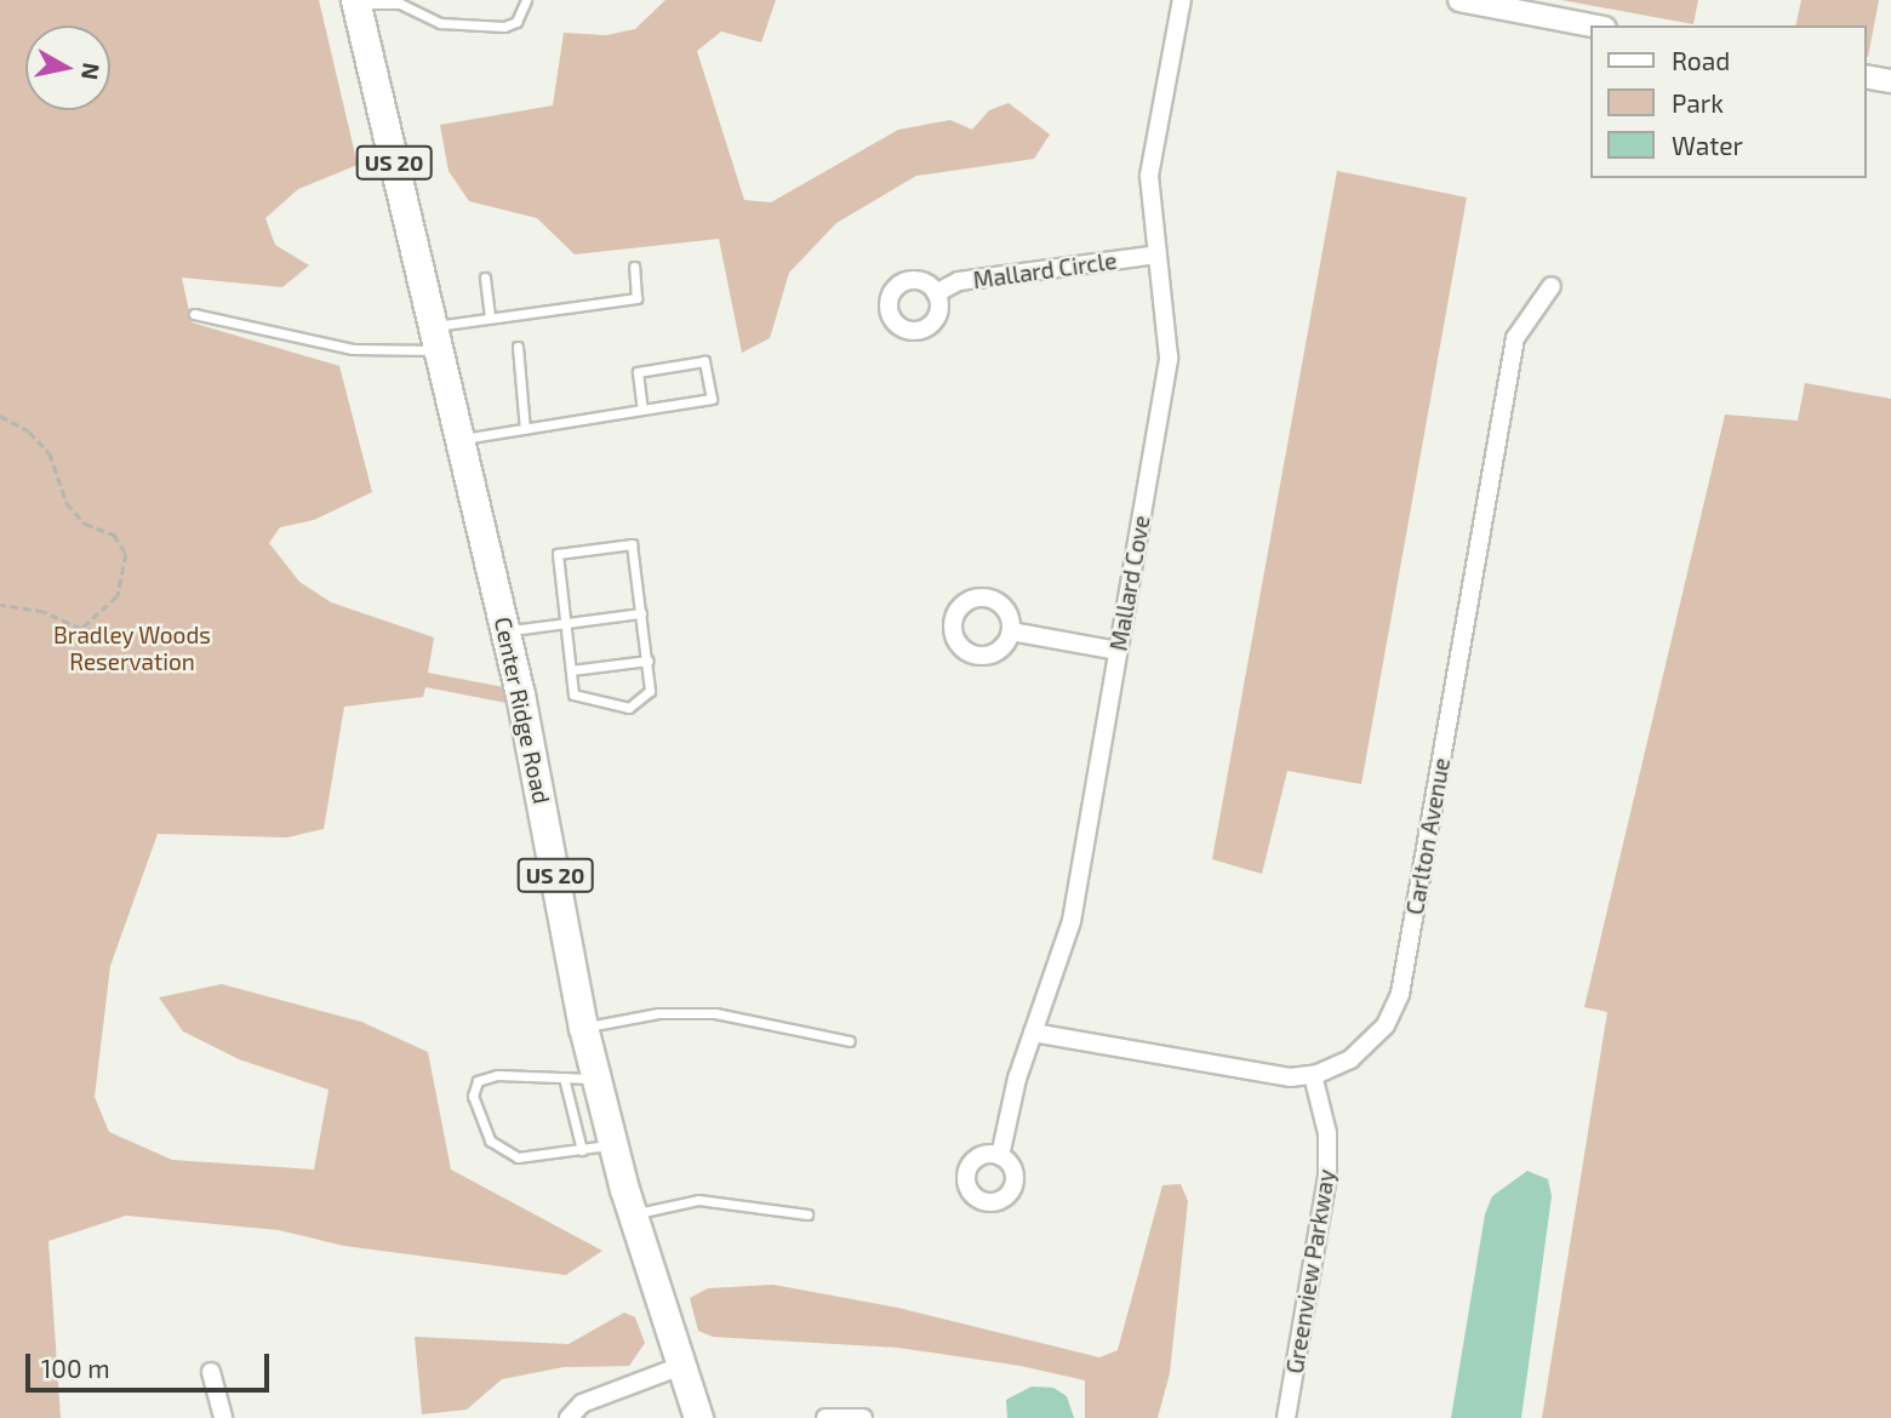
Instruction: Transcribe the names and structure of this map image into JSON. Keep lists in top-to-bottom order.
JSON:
{
  "streets": {
    "main road": ["US 20", "Center Ridge Road"],
    "street": [
      "Mallard Circle",
      "Mallard Cove",
      "Carlton Avenue",
      "Greenview Parkway"
    ]
  },
  "crossings": [
    ["Mallard Circle", "Mallard Cove"],
    ["Mallard Cove", "Carlton Avenue"],
    ["Carlton Avenue", "Greenview Parkway"]
  ],
  "parks": ["Bradley Woods Reservation"],
  "legend": ["Road", "Park", "Water"],
  "scale_bar": "100 m",
  "north": "right"
}
